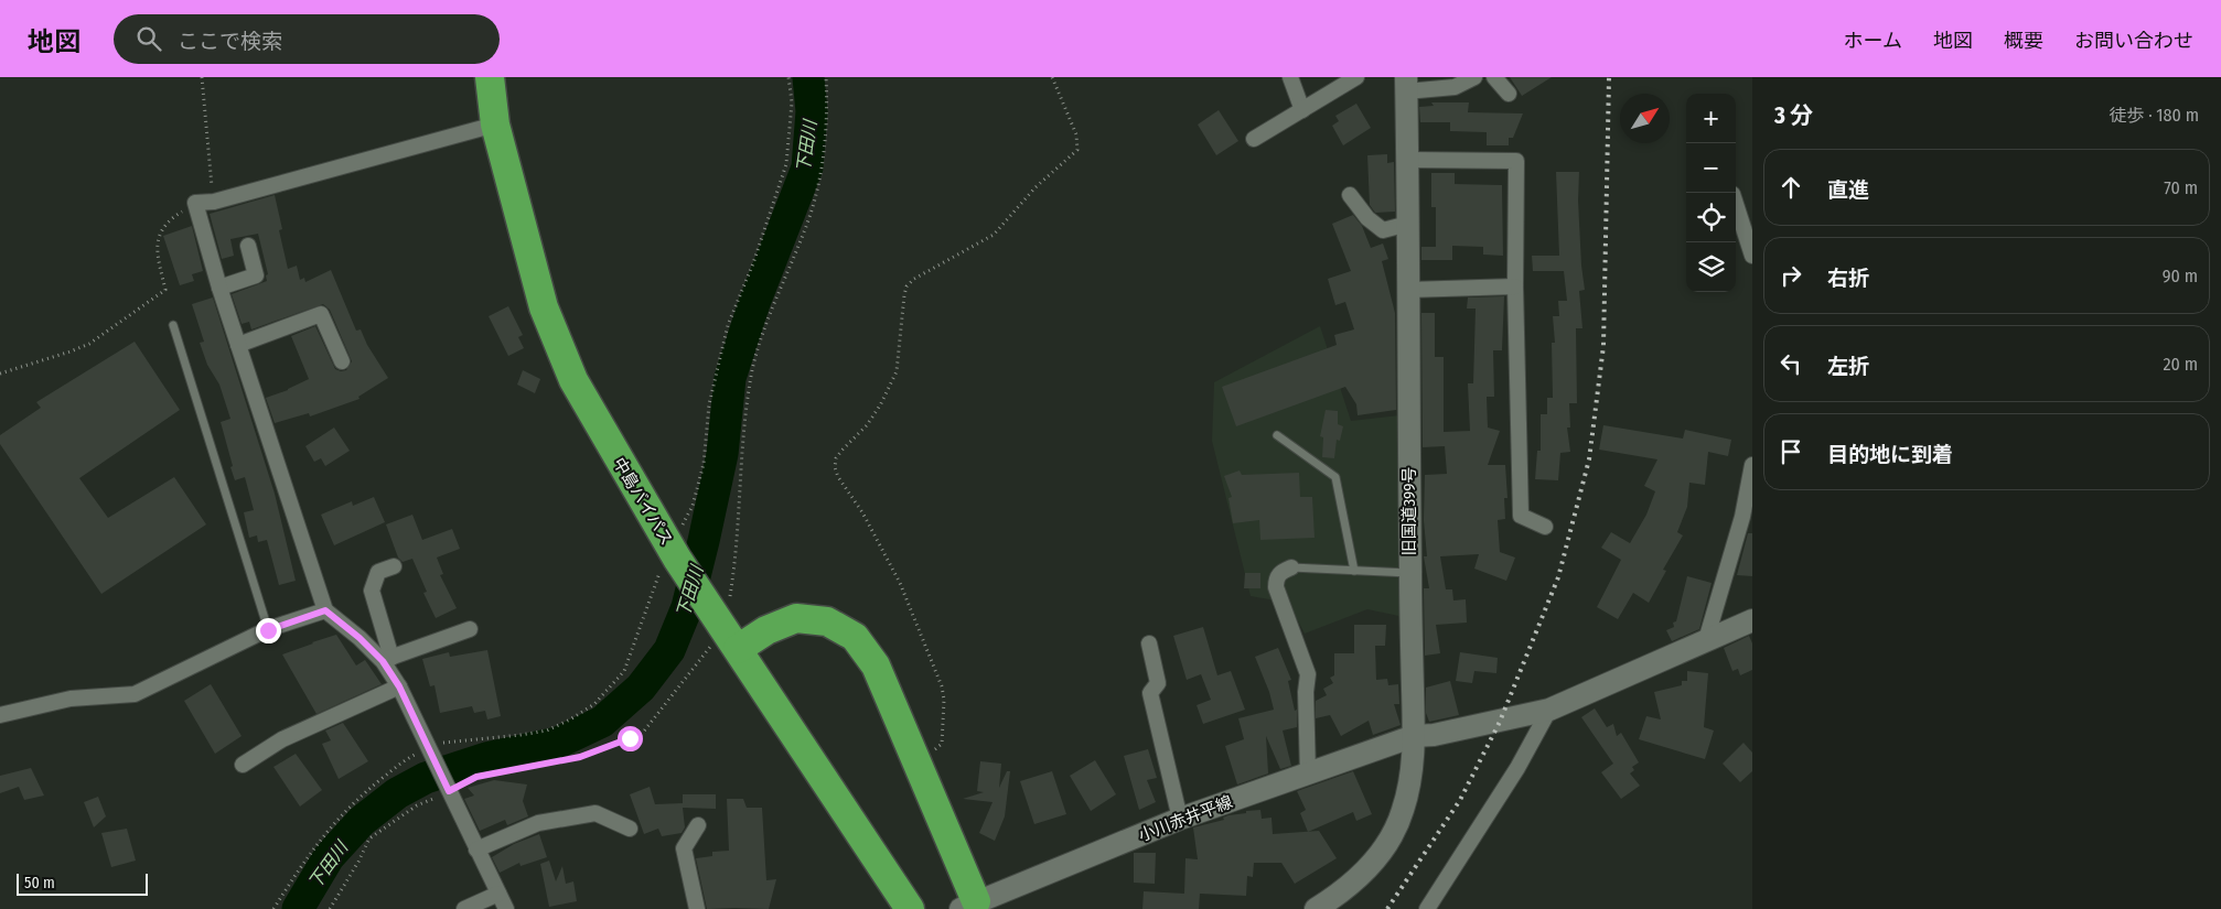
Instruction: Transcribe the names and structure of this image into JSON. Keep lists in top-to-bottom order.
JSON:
{
  "streets": {
    "highway": ["中島バイパス"],
    "street": ["旧国道399号", "小川赤井平線"]
  },
  "crossings": [
    ["旧国道399号", "小川赤井平線"]
  ],
  "water": ["下田川"],
  "scale_bar": "50 m",
  "north": "top right",
  "page": {
    "header": "地図",
    "search": "ここで検索",
    "nav": [
      "ホーム",
      "地図",
      "概要",
      "お問い合わせ"
    ],
    "heading": ["3 分", "徒歩 · 180 m"],
    "map_buttons": ["+", "−"],
    "list": [
      ["直進", "70 m"],
      ["右折", "90 m"],
      ["左折", "20 m"],
      "目的地に到着"
    ],
    "scale": "50 m"
  }
}
